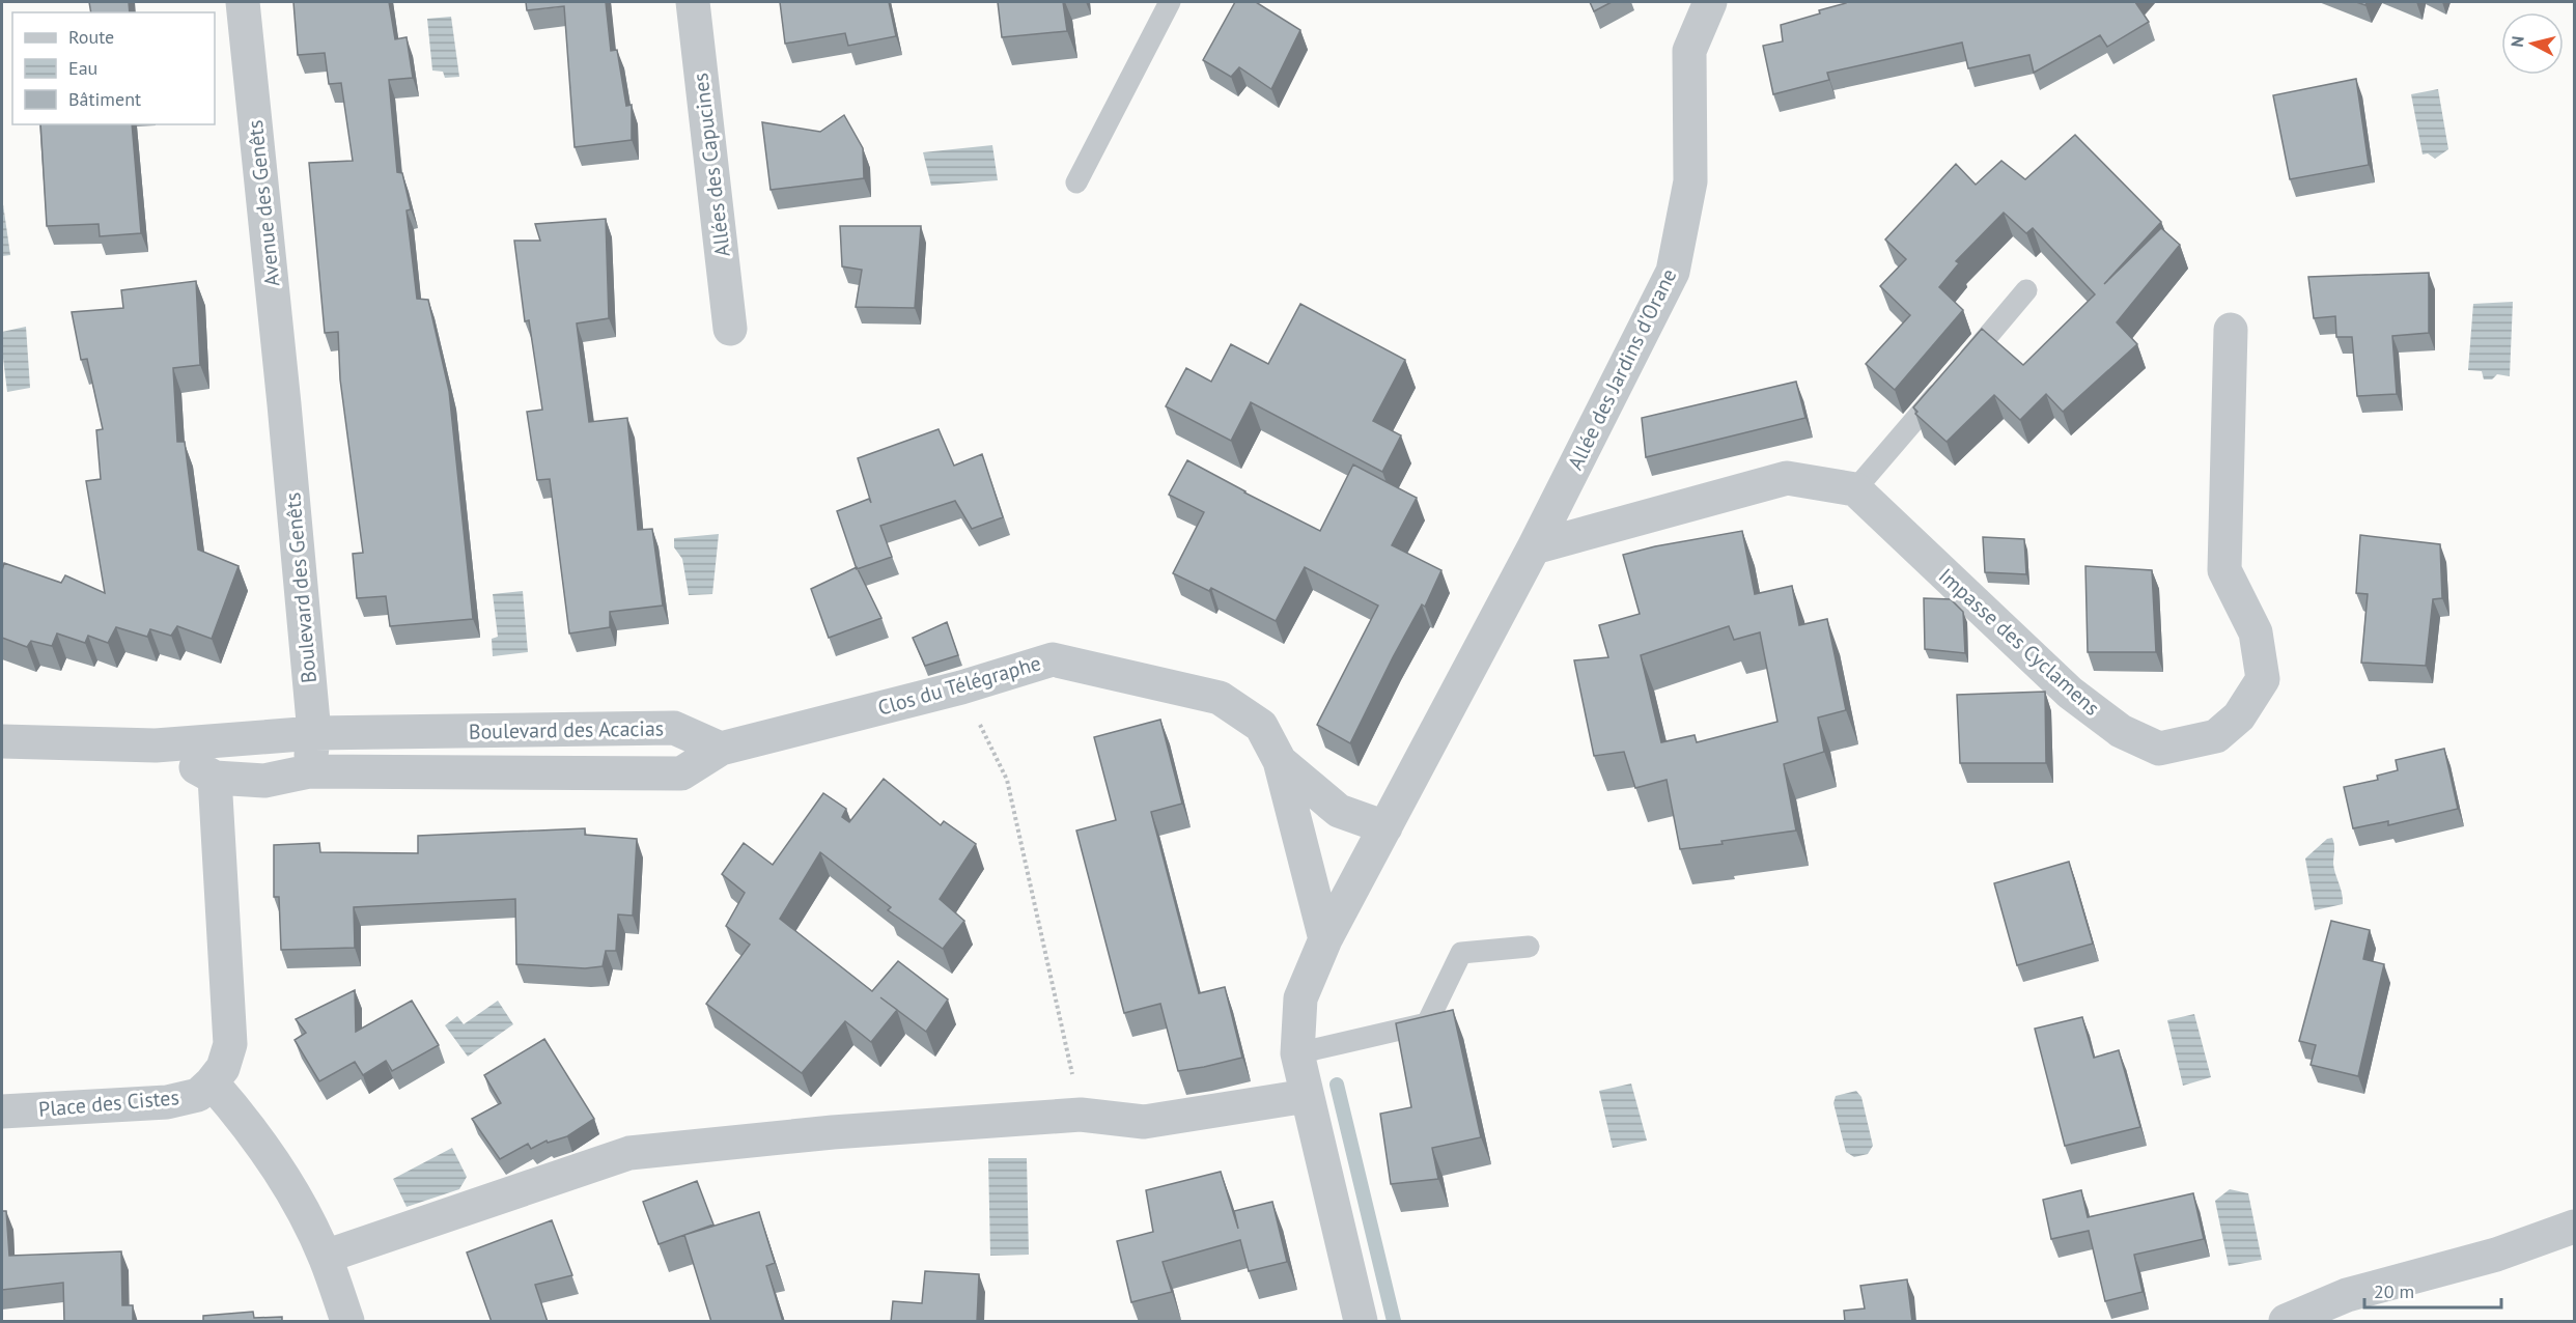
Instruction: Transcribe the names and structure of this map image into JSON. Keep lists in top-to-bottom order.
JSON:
{
  "streets": {
    "street": [
      "Allées des Capucines",
      "Avenue des Genêts",
      "Allée des Jardins d'Orane",
      "Boulevard des Genêts",
      "Impasse des Cyclamens",
      "Clos du Télégraphe",
      "Boulevard des Acacias",
      "Place des Cistes"
    ]
  },
  "crossings": [
    ["Avenue des Genêts", "Boulevard des Genêts"],
    ["Allée des Jardins d'Orane", "Clos du Télégraphe"],
    ["Boulevard des Genêts", "Boulevard des Acacias"],
    ["Clos du Télégraphe", "Boulevard des Acacias"]
  ],
  "legend": ["Route", "Eau", "Bâtiment"],
  "scale_bar": "20 m",
  "north": "left"
}
